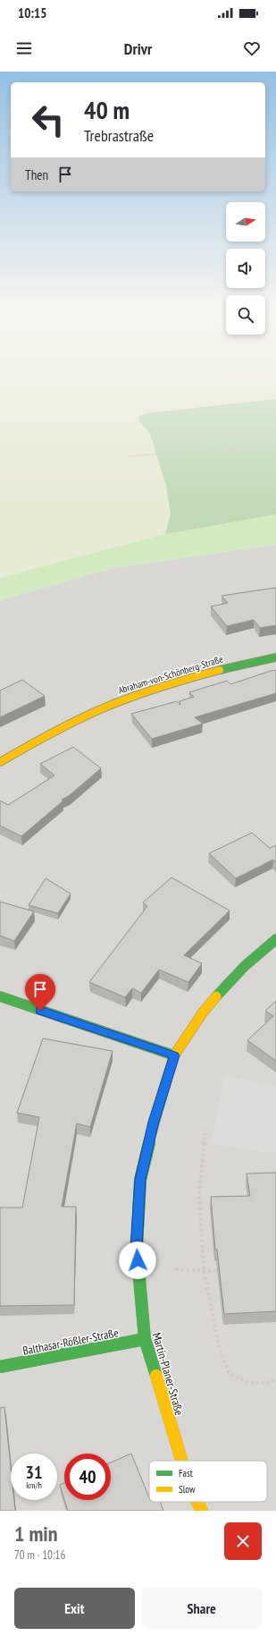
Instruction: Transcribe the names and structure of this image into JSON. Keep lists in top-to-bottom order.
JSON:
{
  "streets": {
    "street": ["Abraham-von-Schönberg-Straße", "Balthasar-Rößler-Straße", "Martin-Planer-Straße"]
  },
  "crossings": [
    ["Balthasar-Rößler-Straße", "Martin-Planer-Straße"]
  ],
  "legend": ["Fast", "Slow"],
  "north": "right",
  "page": {
    "status": "10:15",
    "header": "Drivr",
    "turn": ["40 m", "Trebrastraße"],
    "then": "Then",
    "speed": "31 km/h",
    "limit": "40",
    "heading": ["1 min", "70 m · 10:16"],
    "buttons": ["Exit", "Share"]
  }
}
